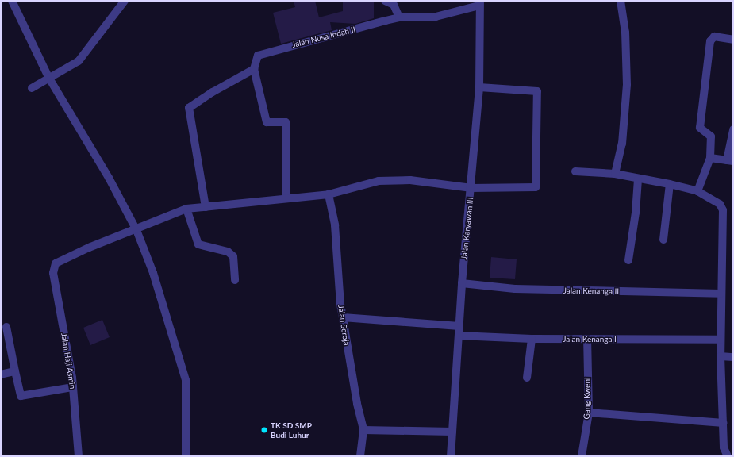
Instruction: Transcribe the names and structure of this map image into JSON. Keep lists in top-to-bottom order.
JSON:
{
  "streets": {
    "street": [
      "Jalan Nusa Indah II",
      "Jalan Karyawan III",
      "Jalan Kenanga II",
      "Jalan Seroja",
      "Jalan Kenanga I",
      "Jalan Haji Asmin",
      "Gang Kweni"
    ]
  },
  "crossings": [
    ["Jalan Nusa Indah II", "Jalan Karyawan III"],
    ["Jalan Karyawan III", "Jalan Kenanga II"],
    ["Jalan Karyawan III", "Jalan Kenanga I"],
    ["Jalan Kenanga I", "Gang Kweni"]
  ],
  "places": ["TK SD SMP Budi Luhur"]
}
